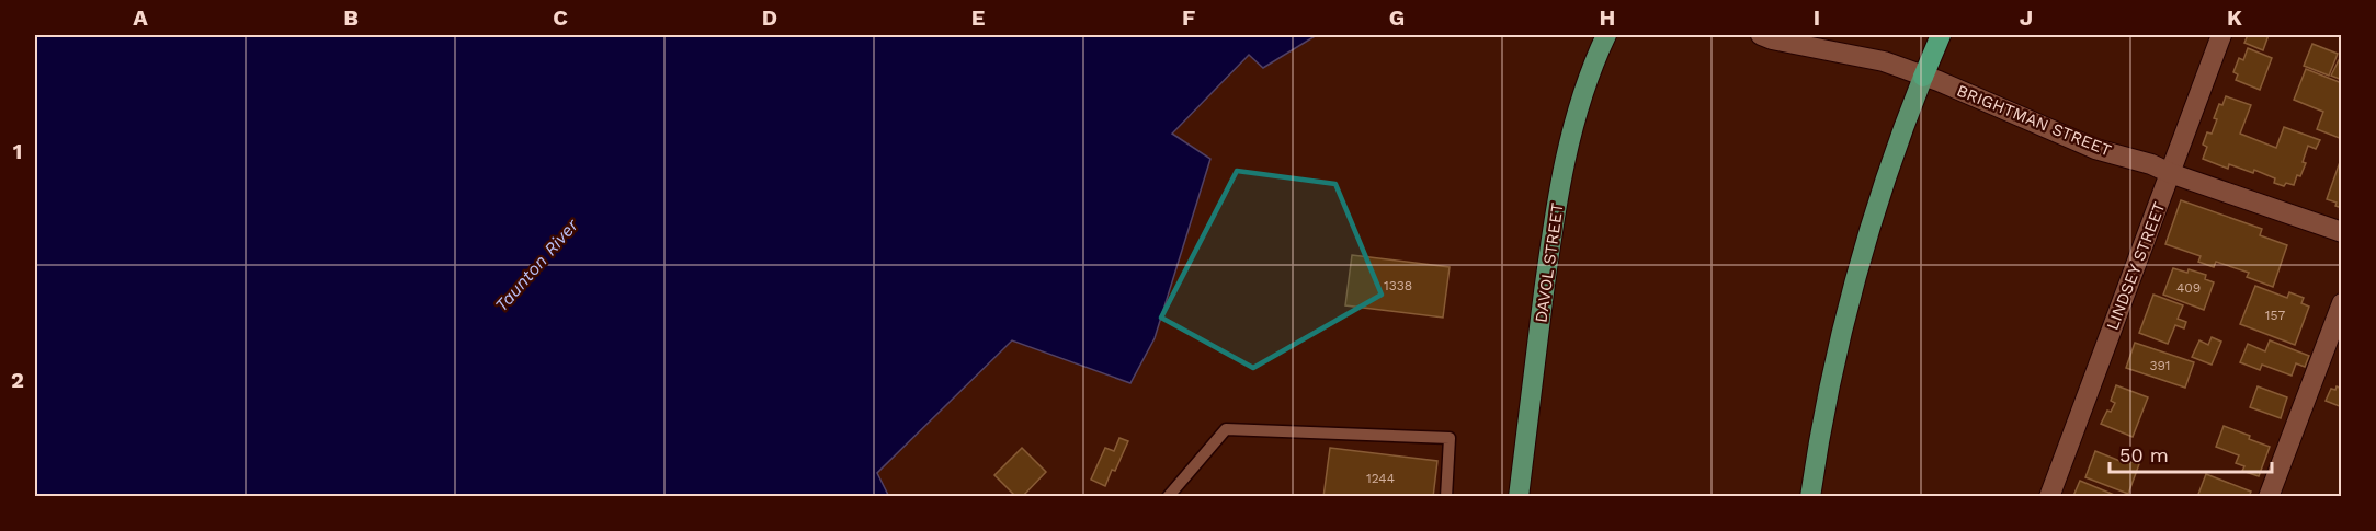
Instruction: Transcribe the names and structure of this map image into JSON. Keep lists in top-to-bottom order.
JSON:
{
  "streets": {
    "highway": ["DAVOL STREET"],
    "street": ["BRIGHTMAN STREET", "LINDSEY STREET"]
  },
  "crossings": [
    ["BRIGHTMAN STREET", "LINDSEY STREET"]
  ],
  "water": ["Taunton River"],
  "house_numbers": [
    "1338",
    "409",
    "157",
    "391",
    "1244"
  ],
  "scale_bar": "50 m",
  "grid": {
    "columns": [
      "A",
      "B",
      "C",
      "D",
      "E",
      "F",
      "G",
      "H",
      "I",
      "J",
      "K"
    ],
    "rows": ["1", "2"]
  }
}
